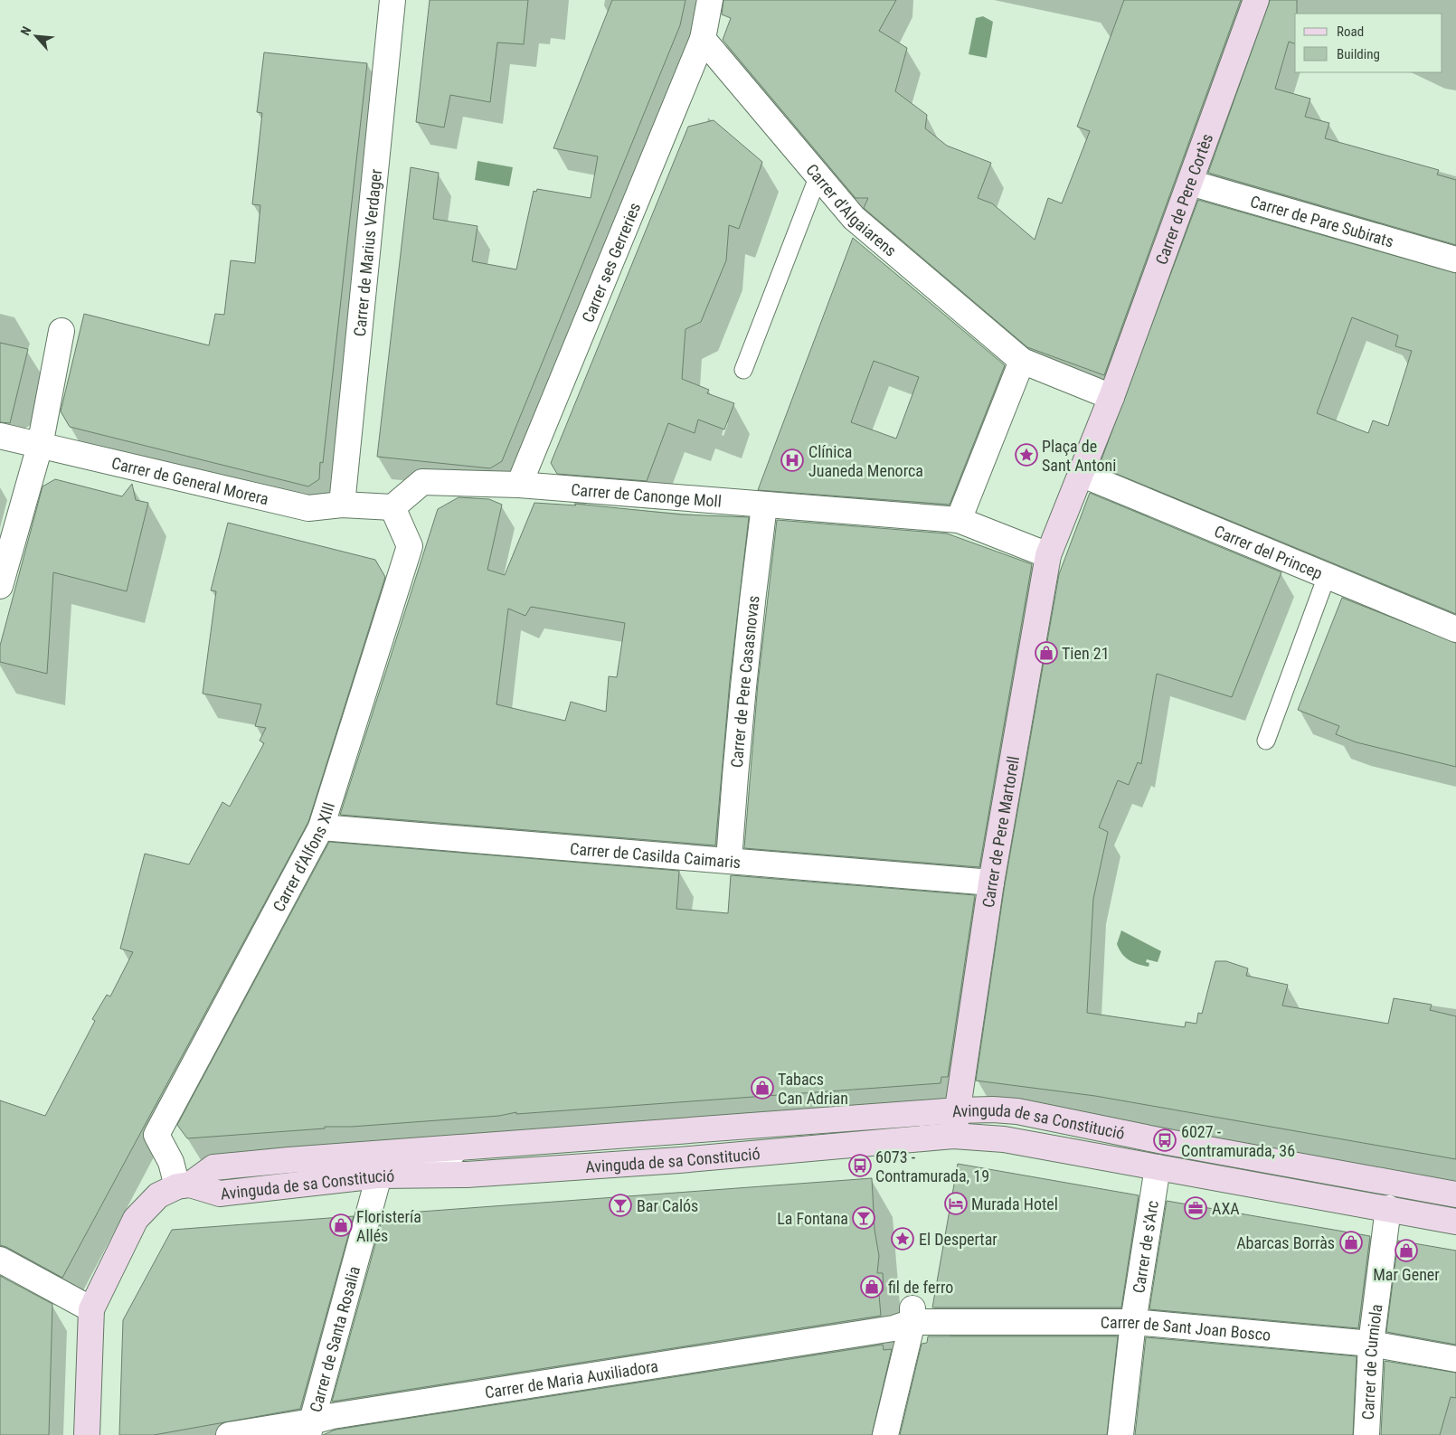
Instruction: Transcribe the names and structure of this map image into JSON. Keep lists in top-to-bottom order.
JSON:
{
  "streets": {
    "street": [
      "Carrer de Pere Cortès",
      "Carrer d'Algaiarens",
      "Carrer de Pare Subirats",
      "Carrer de Marius Verdager",
      "Carrer ses Gerreries",
      "Carrer de General Morera",
      "Carrer de Canonge Moll",
      "Carrer del Princep",
      "Carrer de Pere Casasnovas",
      "Carrer de Pere Martorell",
      "Carrer de Casilda Caimaris",
      "Carrer d'Alfons XIII",
      "Avinguda de sa Constitució",
      "Carrer de s'Arc",
      "Carrer de Sant Joan Bosco",
      "Carrer de Santa Rosalia",
      "Carrer de Curniola",
      "Carrer de Maria Auxiliadora"
    ]
  },
  "crossings": [
    ["Carrer de Pere Cortès", "Carrer de Pare Subirats"],
    ["Carrer d'Algaiarens", "Carrer ses Gerreries"],
    ["Carrer de Marius Verdager", "Carrer de General Morera"],
    ["Carrer ses Gerreries", "Carrer de Canonge Moll"],
    ["Carrer de Canonge Moll", "Carrer de Pere Casasnovas"],
    ["Carrer de Canonge Moll", "Carrer d'Alfons XIII"],
    ["Carrer de Pere Casasnovas", "Carrer de Casilda Caimaris"],
    ["Carrer de Pere Martorell", "Carrer de Casilda Caimaris"],
    ["Carrer de Pere Martorell", "Avinguda de sa Constitució"],
    ["Carrer de Casilda Caimaris", "Carrer d'Alfons XIII"],
    ["Carrer d'Alfons XIII", "Avinguda de sa Constitució"],
    ["Avinguda de sa Constitució", "Carrer de s'Arc"],
    ["Avinguda de sa Constitució", "Carrer de Santa Rosalia"],
    ["Avinguda de sa Constitució", "Carrer de Curniola"],
    ["Carrer de s'Arc", "Carrer de Sant Joan Bosco"],
    ["Carrer de Sant Joan Bosco", "Carrer de Curniola"],
    ["Carrer de Sant Joan Bosco", "Carrer de Maria Auxiliadora"],
    ["Carrer de Santa Rosalia", "Carrer de Maria Auxiliadora"]
  ],
  "places": {
    "place": ["Plaça de Sant Antoni", "El Despertar"],
    "hospital": ["Clínica Juaneda Menorca"],
    "shop": [
      "Tien 21",
      "Tabacs Can Adrian",
      "Floristería Allés",
      "Abarcas Borràs",
      "Mar Gener",
      "fil de ferro"
    ],
    "bus stop": ["6027 - Contramurada, 36", "6073 - Contramurada, 19"],
    "hotel": ["Murada Hotel"],
    "bar": ["Bar Calós", "La Fontana"],
    "office": ["AXA"]
  },
  "legend": ["Road", "Building"],
  "north": "top left"
}
